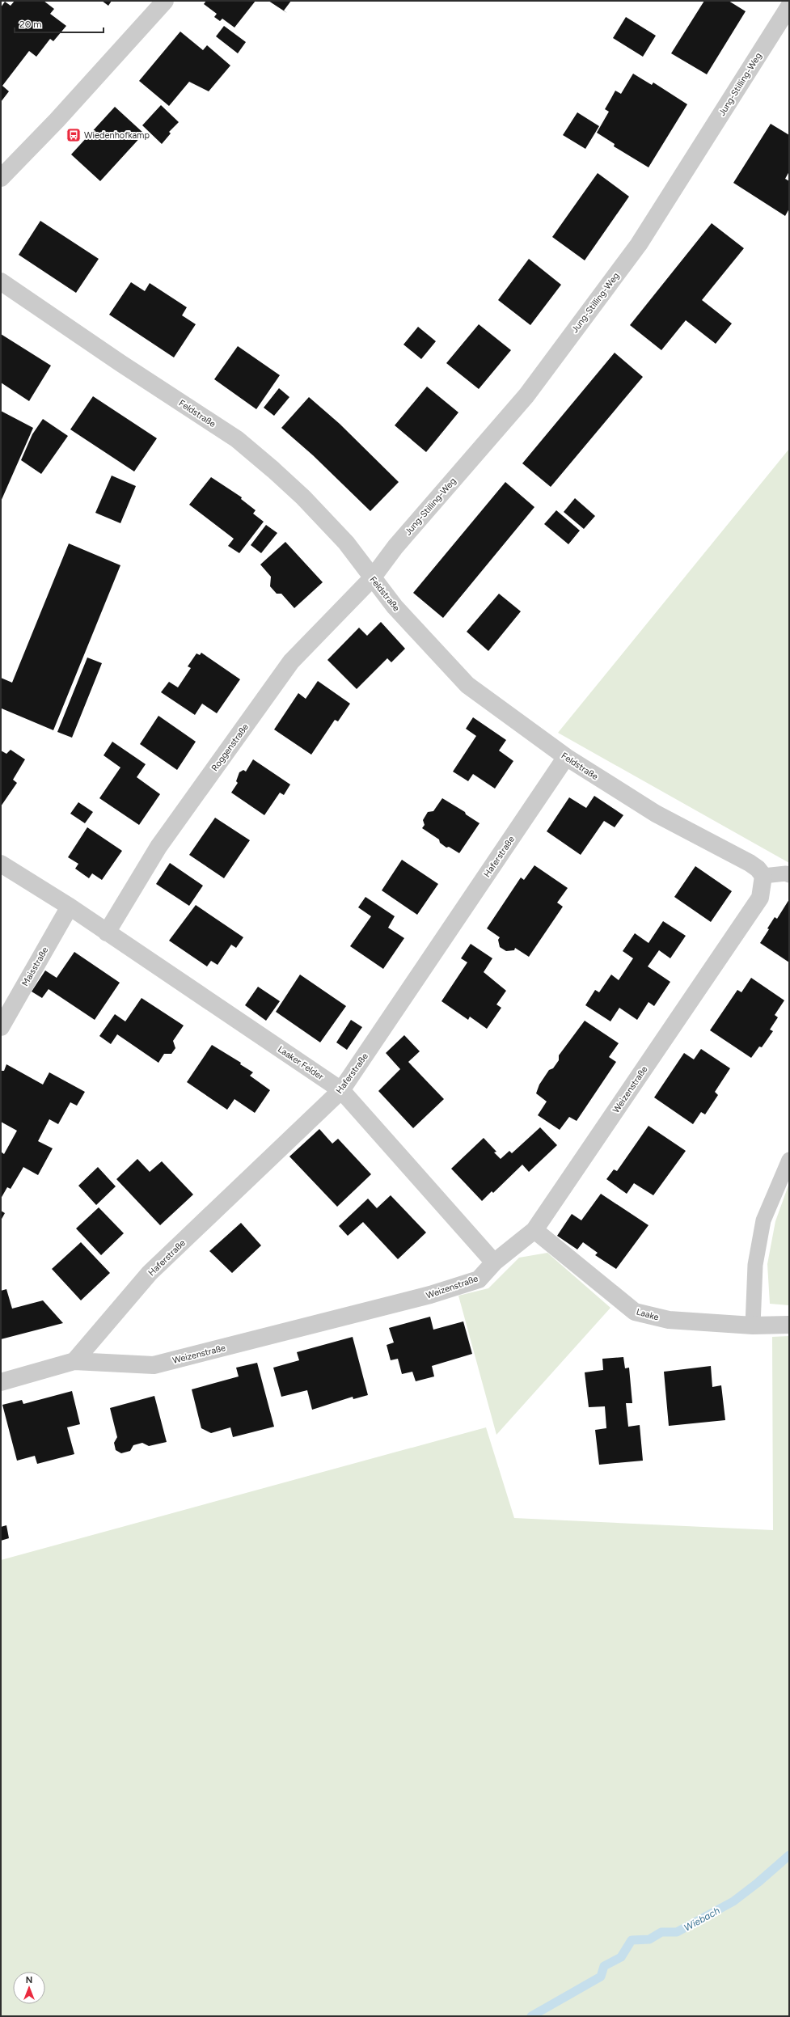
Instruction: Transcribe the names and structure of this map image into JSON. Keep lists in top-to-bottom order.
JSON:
{
  "streets": {
    "street": [
      "Jung-Stilling-Weg",
      "Feldstraße",
      "Roggenstraße",
      "Haferstraße",
      "Maisstraße",
      "Laaker Felder",
      "Weizenstraße",
      "Laake"
    ]
  },
  "crossings": [
    ["Jung-Stilling-Weg", "Feldstraße"],
    ["Jung-Stilling-Weg", "Roggenstraße"],
    ["Feldstraße", "Roggenstraße"],
    ["Feldstraße", "Haferstraße"],
    ["Feldstraße", "Weizenstraße"],
    ["Roggenstraße", "Laaker Felder"],
    ["Haferstraße", "Laaker Felder"],
    ["Haferstraße", "Weizenstraße"],
    ["Maisstraße", "Laaker Felder"],
    ["Laaker Felder", "Weizenstraße"],
    ["Weizenstraße", "Laake"]
  ],
  "water": ["Wiebach"],
  "places": {
    "bus stop": ["Wiedenhofkamp"]
  },
  "scale_bar": "20 m",
  "north": "top"
}
